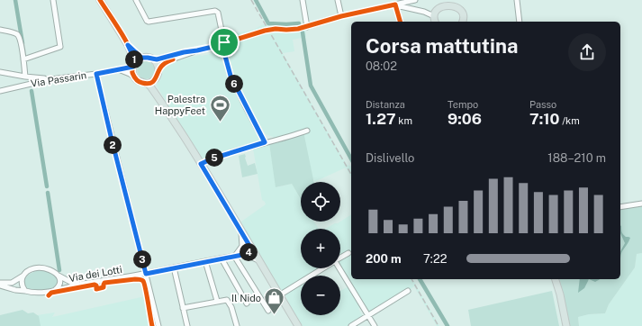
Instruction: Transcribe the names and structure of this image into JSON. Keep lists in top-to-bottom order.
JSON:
{
  "streets": {
    "street": ["Via Passarin", "Via dei Lotti"]
  },
  "places": {
    "sports": ["Palestra HappyFeet"],
    "shop": ["Il Nido"]
  },
  "page": {
    "heading": ["Corsa mattutina", "08:02"],
    "pins": [
      "1",
      "6",
      "2",
      "5",
      "4",
      "3"
    ],
    "stats": [
      ["Distanza", "1.27 km"],
      ["Tempo", "9:06"],
      ["Passo", "7:10 /km"]
    ],
    "chart": ["Dislivello", "188–210 m"],
    "map_buttons": ["+", "−"],
    "list": [
      {
        "name": "200 m",
        "note": "7:22"
      }
    ]
  }
}
